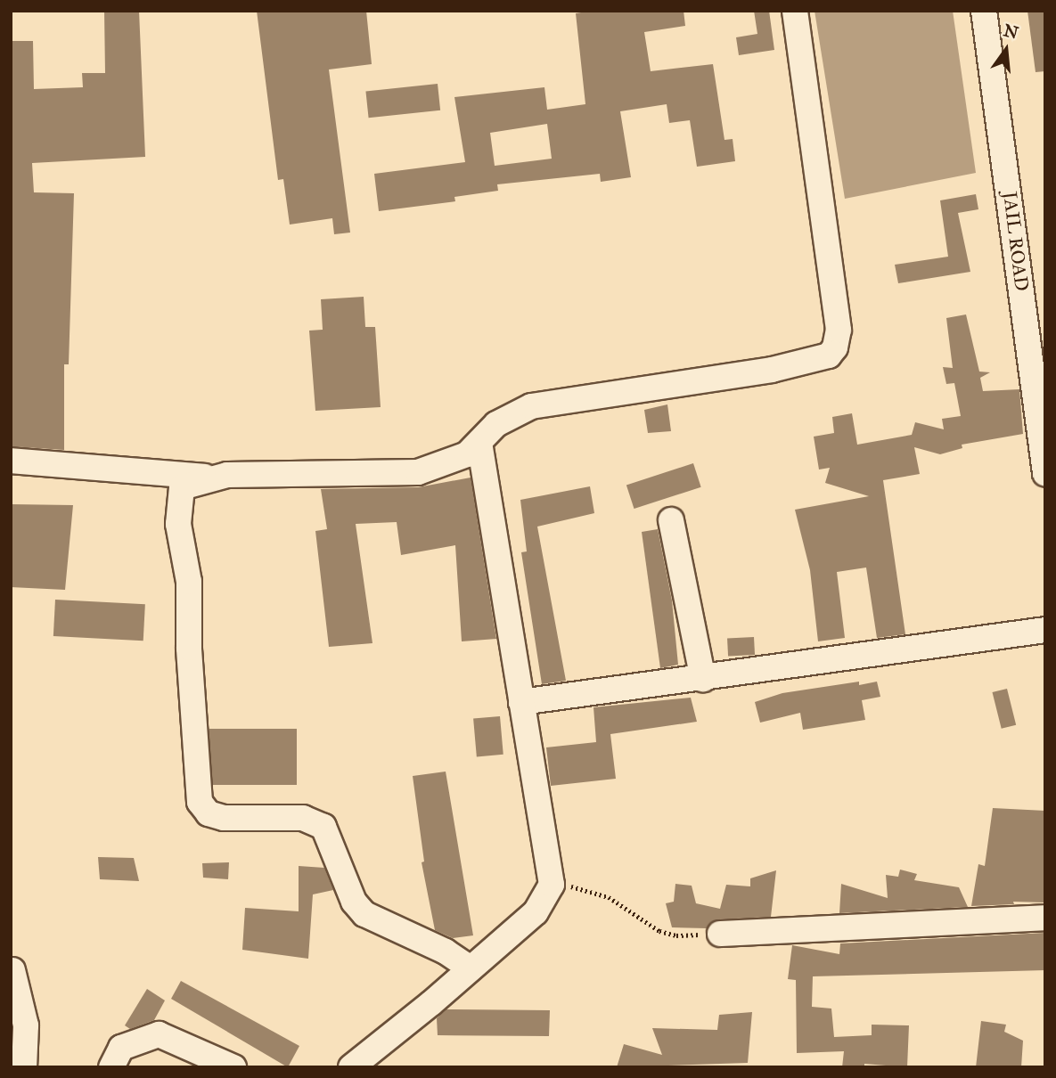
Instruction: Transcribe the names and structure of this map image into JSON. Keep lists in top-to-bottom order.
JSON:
{
  "streets": {
    "street": ["JAIL ROAD"]
  },
  "north": "top"
}
